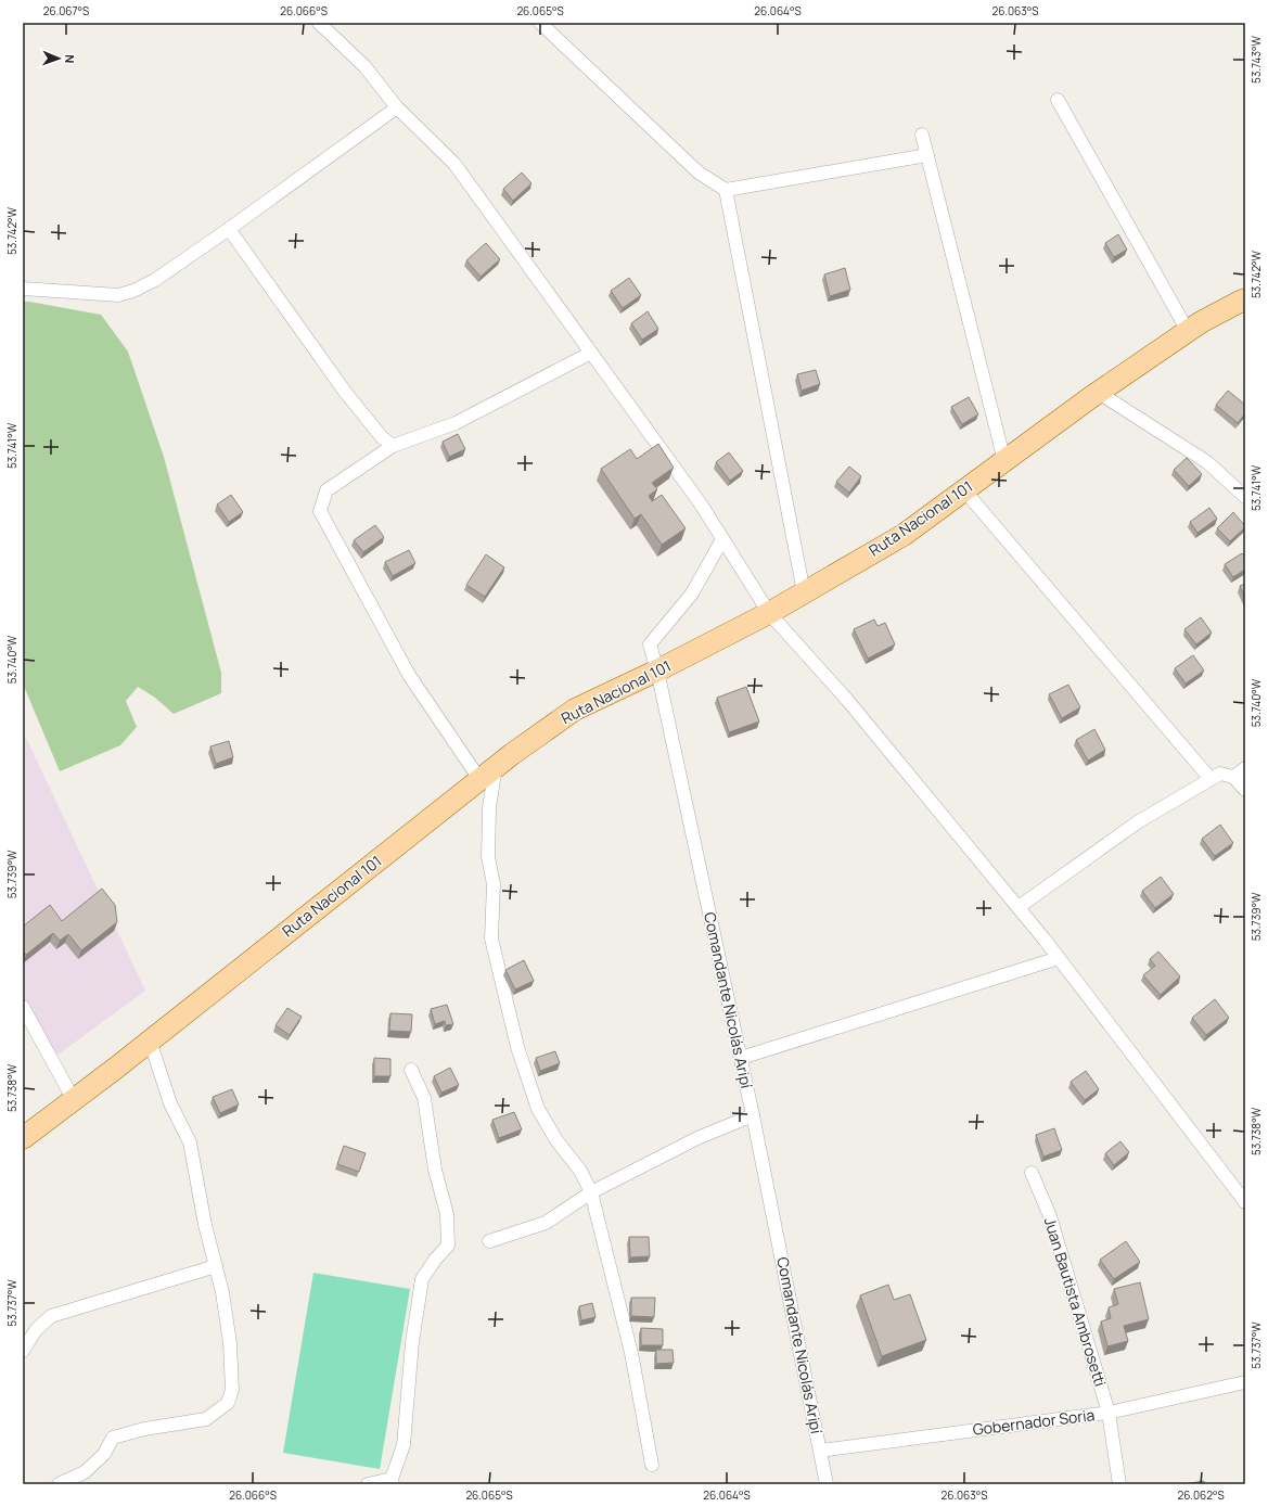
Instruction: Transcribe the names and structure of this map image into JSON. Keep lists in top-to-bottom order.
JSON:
{
  "streets": {
    "main road": ["Ruta Nacional 101"],
    "street": ["Comandante Nicolás Aripí", "Juan Bautista Ambrosetti", "Gobernador Soria"]
  },
  "crossings": [
    ["Ruta Nacional 101", "Comandante Nicolás Aripí"],
    ["Comandante Nicolás Aripí", "Gobernador Soria"],
    ["Juan Bautista Ambrosetti", "Gobernador Soria"]
  ],
  "north": "right",
  "coordinates": [
    "26.067°S",
    "26.066°S",
    "26.065°S",
    "26.064°S",
    "26.063°S",
    "53.743°W",
    "53.742°W",
    "53.741°W",
    "53.740°W",
    "53.739°W",
    "53.738°W",
    "53.737°W",
    "26.062°S"
  ]
}
